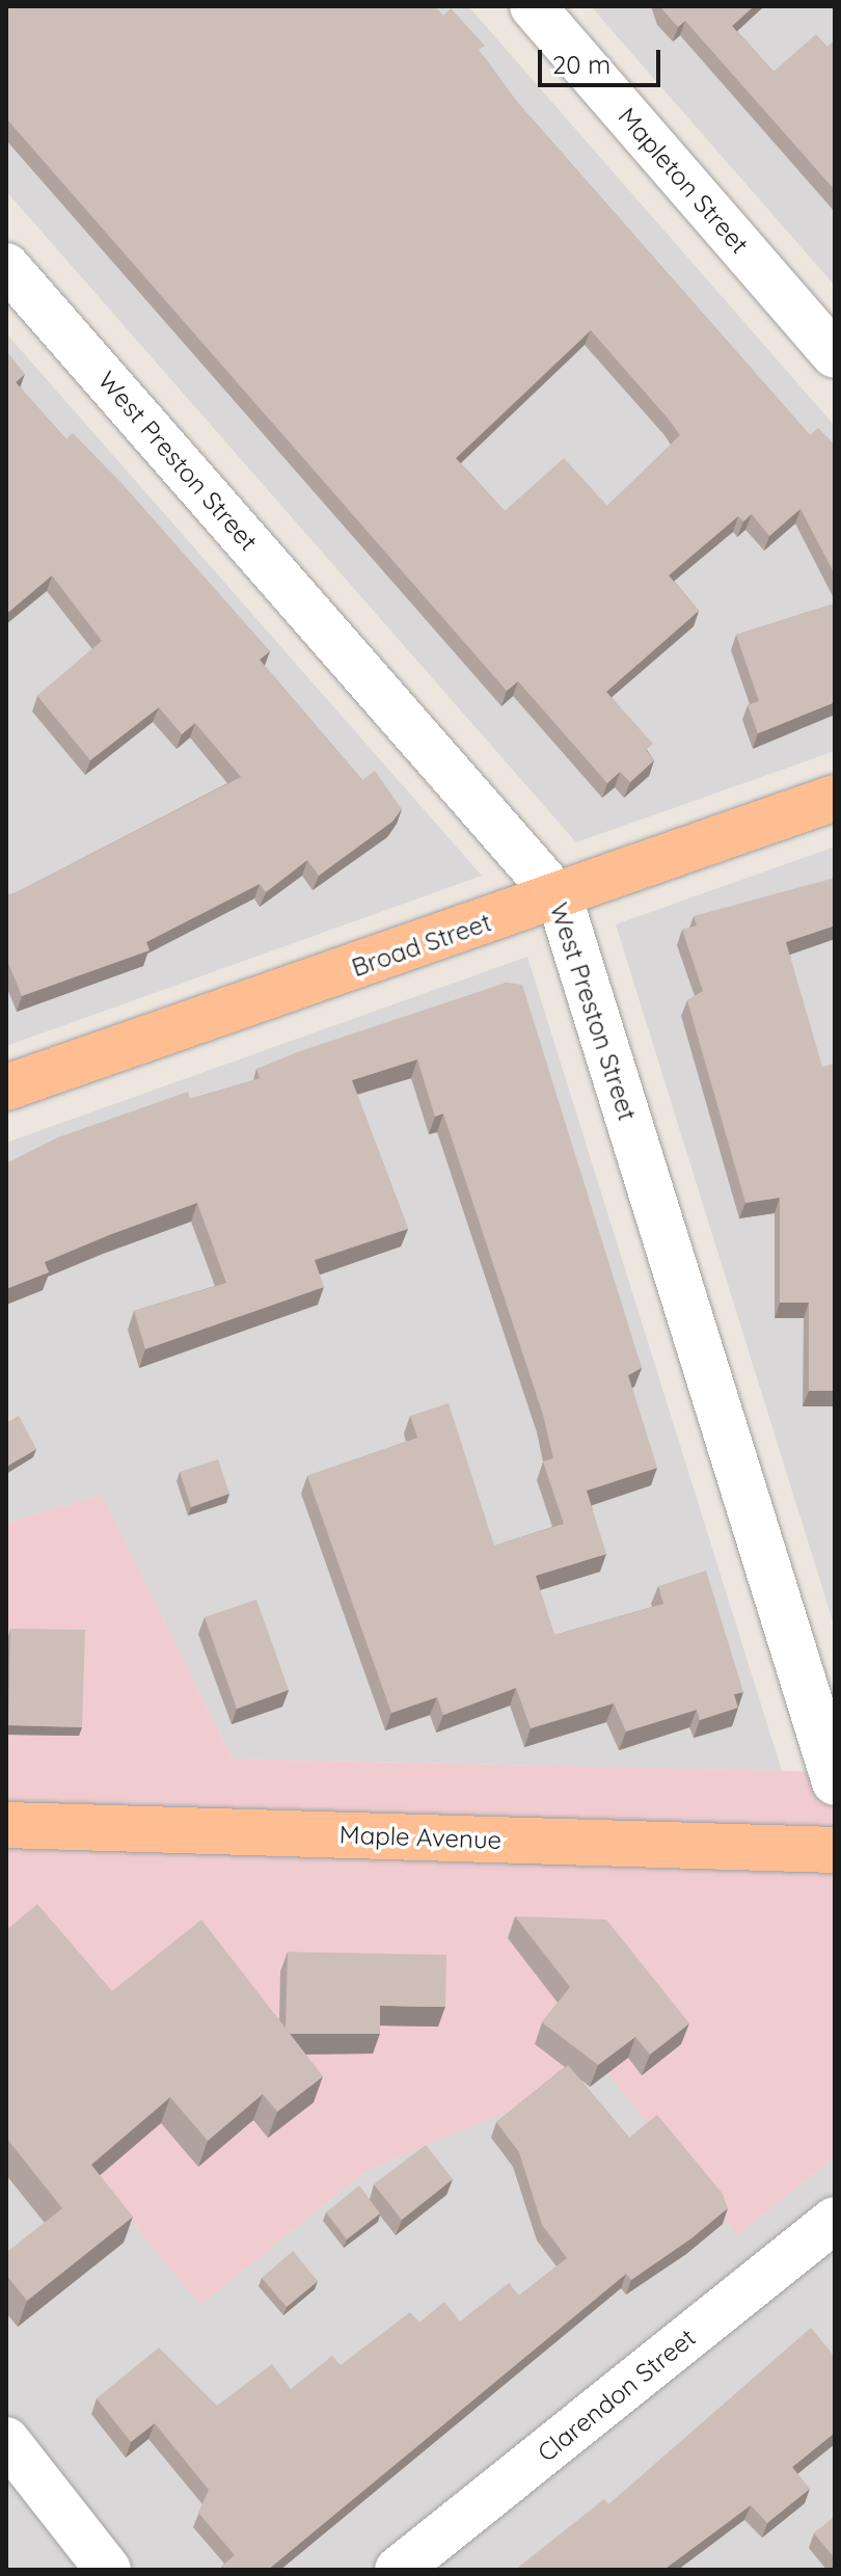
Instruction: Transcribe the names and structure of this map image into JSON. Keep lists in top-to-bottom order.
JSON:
{
  "streets": {
    "main road": ["Broad Street", "Maple Avenue"],
    "street": ["Mapleton Street", "West Preston Street", "Clarendon Street"]
  },
  "crossings": [
    ["West Preston Street", "Broad Street"]
  ],
  "scale_bar": "20 m"
}
